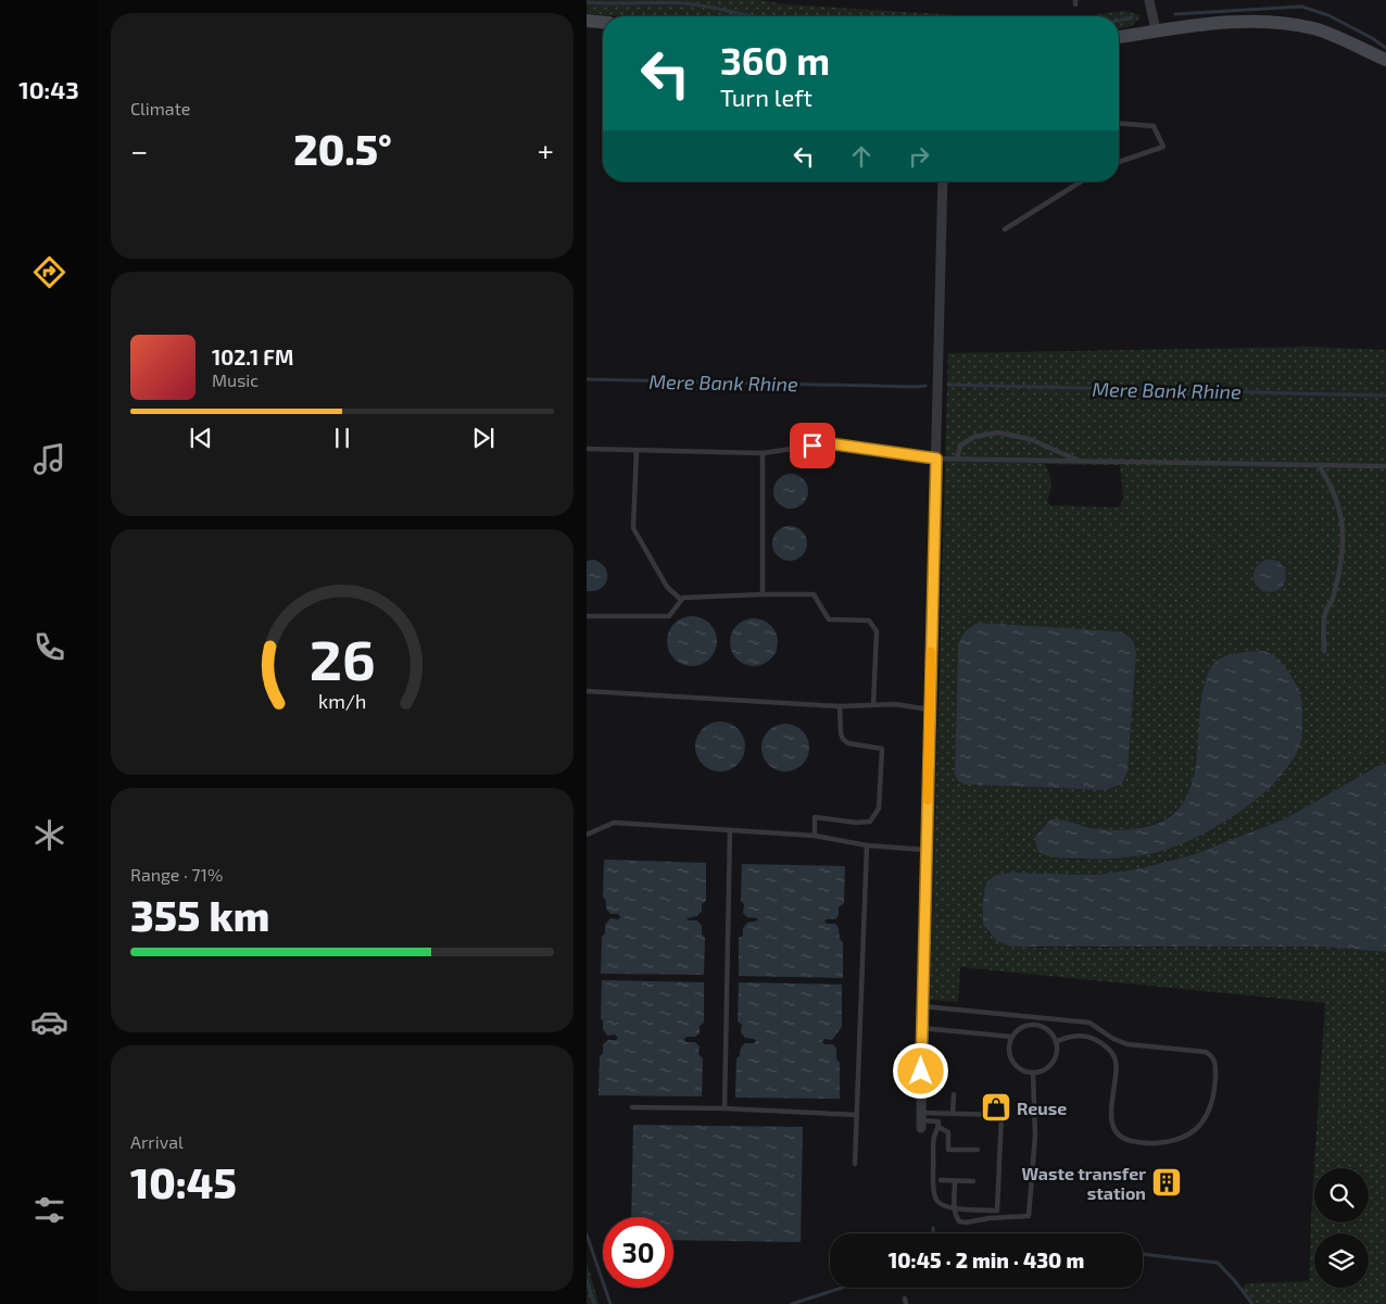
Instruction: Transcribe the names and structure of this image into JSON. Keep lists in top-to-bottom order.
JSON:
{
  "water": ["Mere Bank Rhine"],
  "places": {
    "shop": ["Reuse"],
    "building": ["Waste transfer station"]
  },
  "page": {
    "tabs": "10:43",
    "tile": [
      "Climate",
      ["Range · 71%", "355 km"],
      ["Arrival", "10:45"]
    ],
    "turn": ["360 m", "Turn left"],
    "heat": ["−", "20.5°", "+"],
    "song": ["102.1 FM", "Music"],
    "limit": "30",
    "trip": "10:45 · 2 min · 430 m",
    "gauge": ["26", "km/h"]
  }
}
